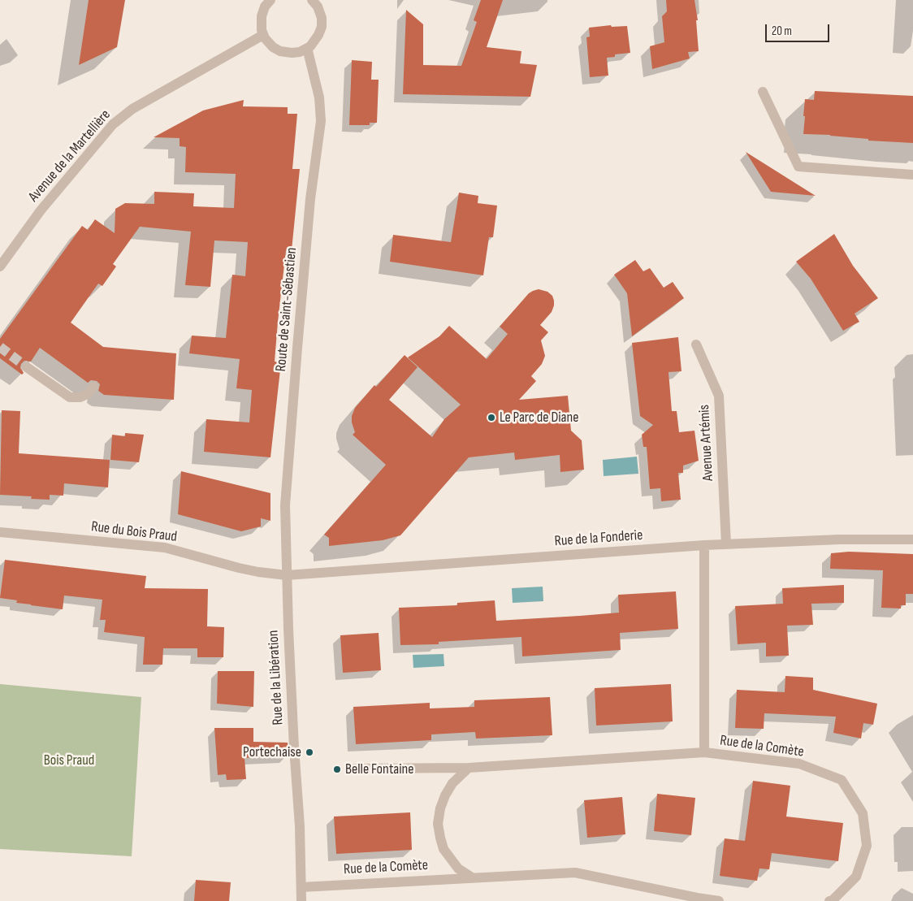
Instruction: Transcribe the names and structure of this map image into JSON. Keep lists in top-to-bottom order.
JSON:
{
  "streets": {
    "street": [
      "Avenue de la Martellière",
      "Route de Saint-Sébastien",
      "Avenue Artémis",
      "Rue du Bois Praud",
      "Rue de la Fonderie",
      "Rue de la Libération",
      "Rue de la Comète"
    ]
  },
  "crossings": [
    ["Route de Saint-Sébastien", "Rue du Bois Praud"],
    ["Route de Saint-Sébastien", "Rue de la Fonderie"],
    ["Route de Saint-Sébastien", "Rue de la Libération"],
    ["Avenue Artémis", "Rue de la Fonderie"],
    ["Rue du Bois Praud", "Rue de la Fonderie"],
    ["Rue du Bois Praud", "Rue de la Libération"],
    ["Rue de la Fonderie", "Rue de la Libération"],
    ["Rue de la Fonderie", "Rue de la Comète"],
    ["Rue de la Libération", "Rue de la Comète"]
  ],
  "parks": ["Bois Praud"],
  "places": ["Le Parc de Diane", "Portechaise", "Belle Fontaine"],
  "scale_bar": "20 m"
}
